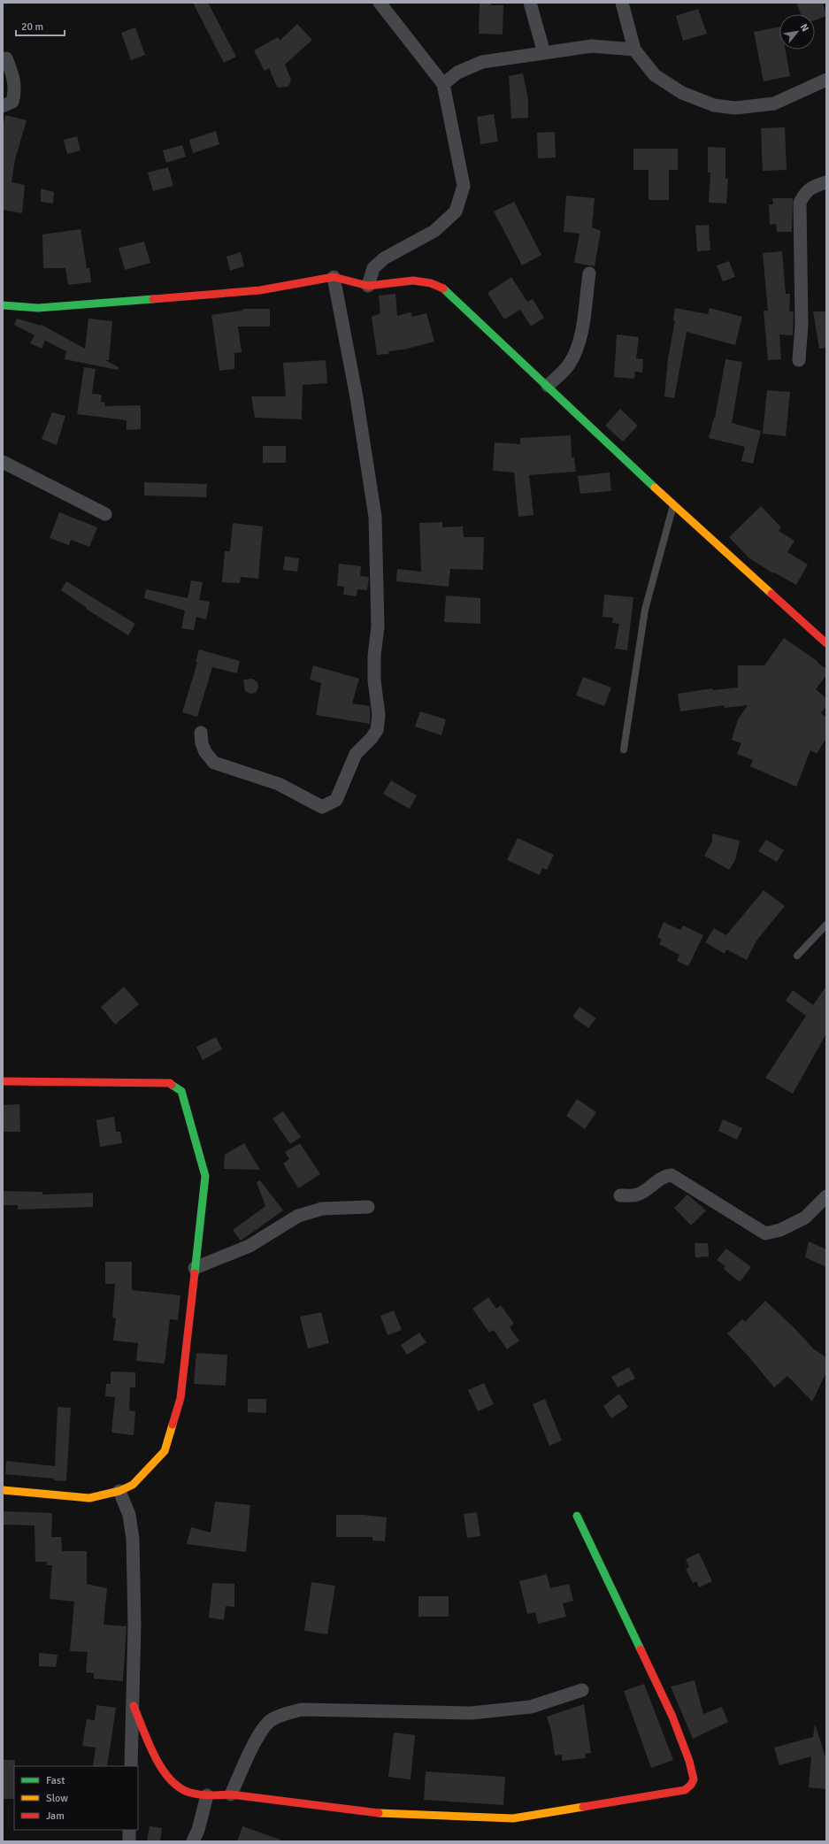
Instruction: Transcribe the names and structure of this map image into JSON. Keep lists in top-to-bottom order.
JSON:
{
  "legend": ["Fast", "Slow", "Jam"],
  "scale_bar": "20 m",
  "north": "top right"
}
